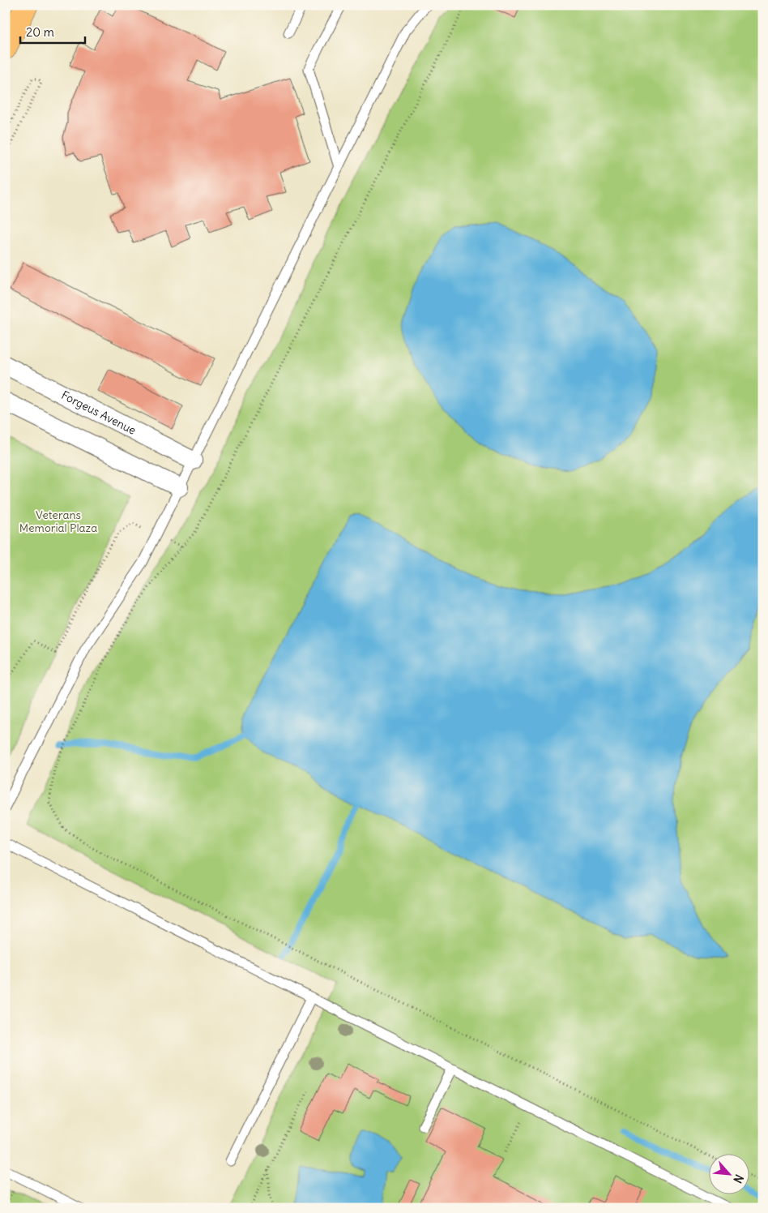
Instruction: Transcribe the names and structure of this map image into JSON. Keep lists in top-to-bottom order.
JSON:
{
  "streets": {
    "street": ["Forgeus Avenue"]
  },
  "parks": ["Veterans Memorial Plaza"],
  "scale_bar": "20 m",
  "north": "bottom right"
}
